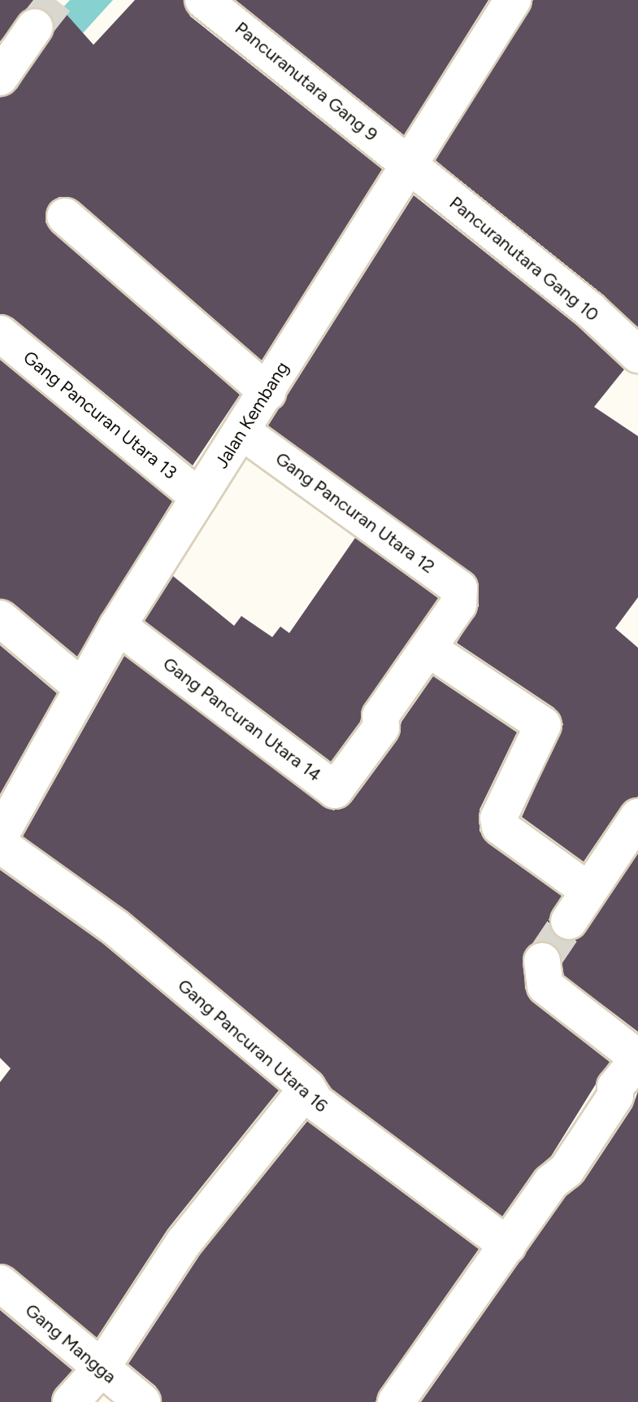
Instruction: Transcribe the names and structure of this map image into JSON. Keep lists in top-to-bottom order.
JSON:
{
  "streets": {
    "street": [
      "Pancuranutara Gang 9",
      "Pancuranutara Gang 10",
      "Gang Pancuran Utara 13",
      "Jalan Kembang",
      "Gang Pancuran Utara 12",
      "Gang Pancuran Utara 14",
      "Gang Pancuran Utara 16",
      "Gang Mangga"
    ]
  },
  "crossings": [
    ["Pancuranutara Gang 9", "Pancuranutara Gang 10"],
    ["Pancuranutara Gang 9", "Jalan Kembang"],
    ["Pancuranutara Gang 10", "Jalan Kembang"],
    ["Gang Pancuran Utara 13", "Jalan Kembang"],
    ["Jalan Kembang", "Gang Pancuran Utara 12"],
    ["Jalan Kembang", "Gang Pancuran Utara 14"],
    ["Gang Pancuran Utara 12", "Gang Pancuran Utara 14"]
  ]
}
